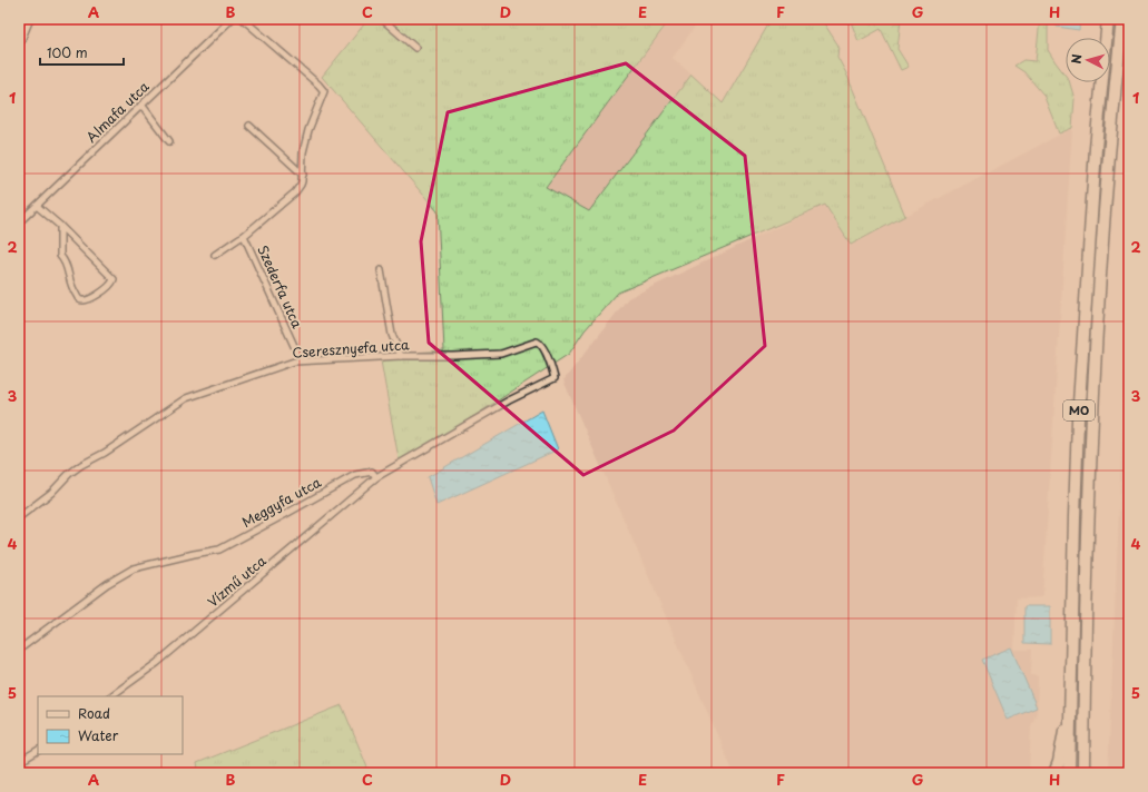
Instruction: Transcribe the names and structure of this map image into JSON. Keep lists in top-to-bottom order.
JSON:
{
  "streets": {
    "highway": ["M0"],
    "street": [
      "Almafa utca",
      "Szederfa utca",
      "Cseresznyefa utca",
      "Meggyfa utca",
      "Vízmű utca"
    ]
  },
  "crossings": [
    ["Szederfa utca", "Cseresznyefa utca"],
    ["Cseresznyefa utca", "Meggyfa utca"],
    ["Cseresznyefa utca", "Vízmű utca"],
    ["Meggyfa utca", "Vízmű utca"]
  ],
  "legend": ["Road", "Water"],
  "scale_bar": "100 m",
  "north": "left",
  "grid": {
    "columns": [
      "A",
      "B",
      "C",
      "D",
      "E",
      "F",
      "G",
      "H"
    ],
    "rows": [
      "1",
      "2",
      "3",
      "4",
      "5"
    ]
  }
}
